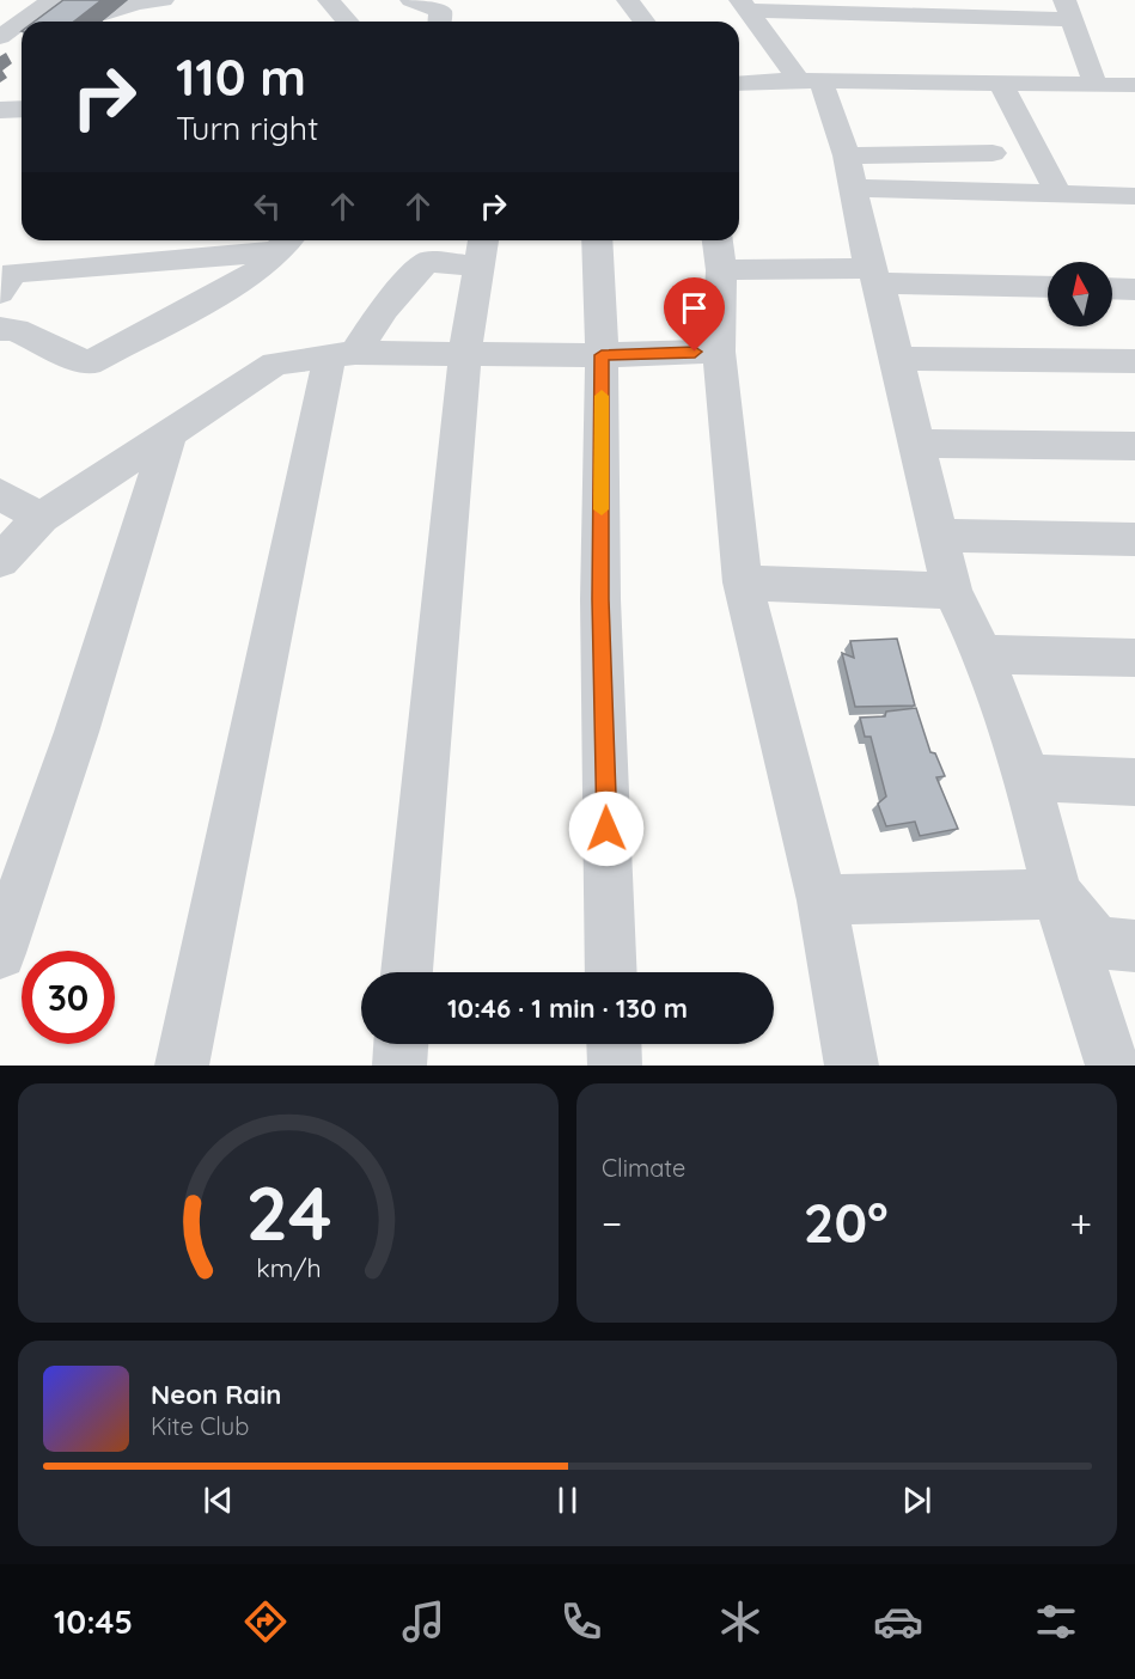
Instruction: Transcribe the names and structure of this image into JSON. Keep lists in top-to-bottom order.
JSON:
{
  "north": "top",
  "page": {
    "turn": ["110 m", "Turn right"],
    "limit": "30",
    "trip": "10:46 · 1 min · 130 m",
    "tile": "Climate",
    "heat": ["−", "20°", "+"],
    "song": ["Neon Rain", "Kite Club"],
    "tabs": "10:45",
    "gauge": ["24", "km/h"]
  }
}
